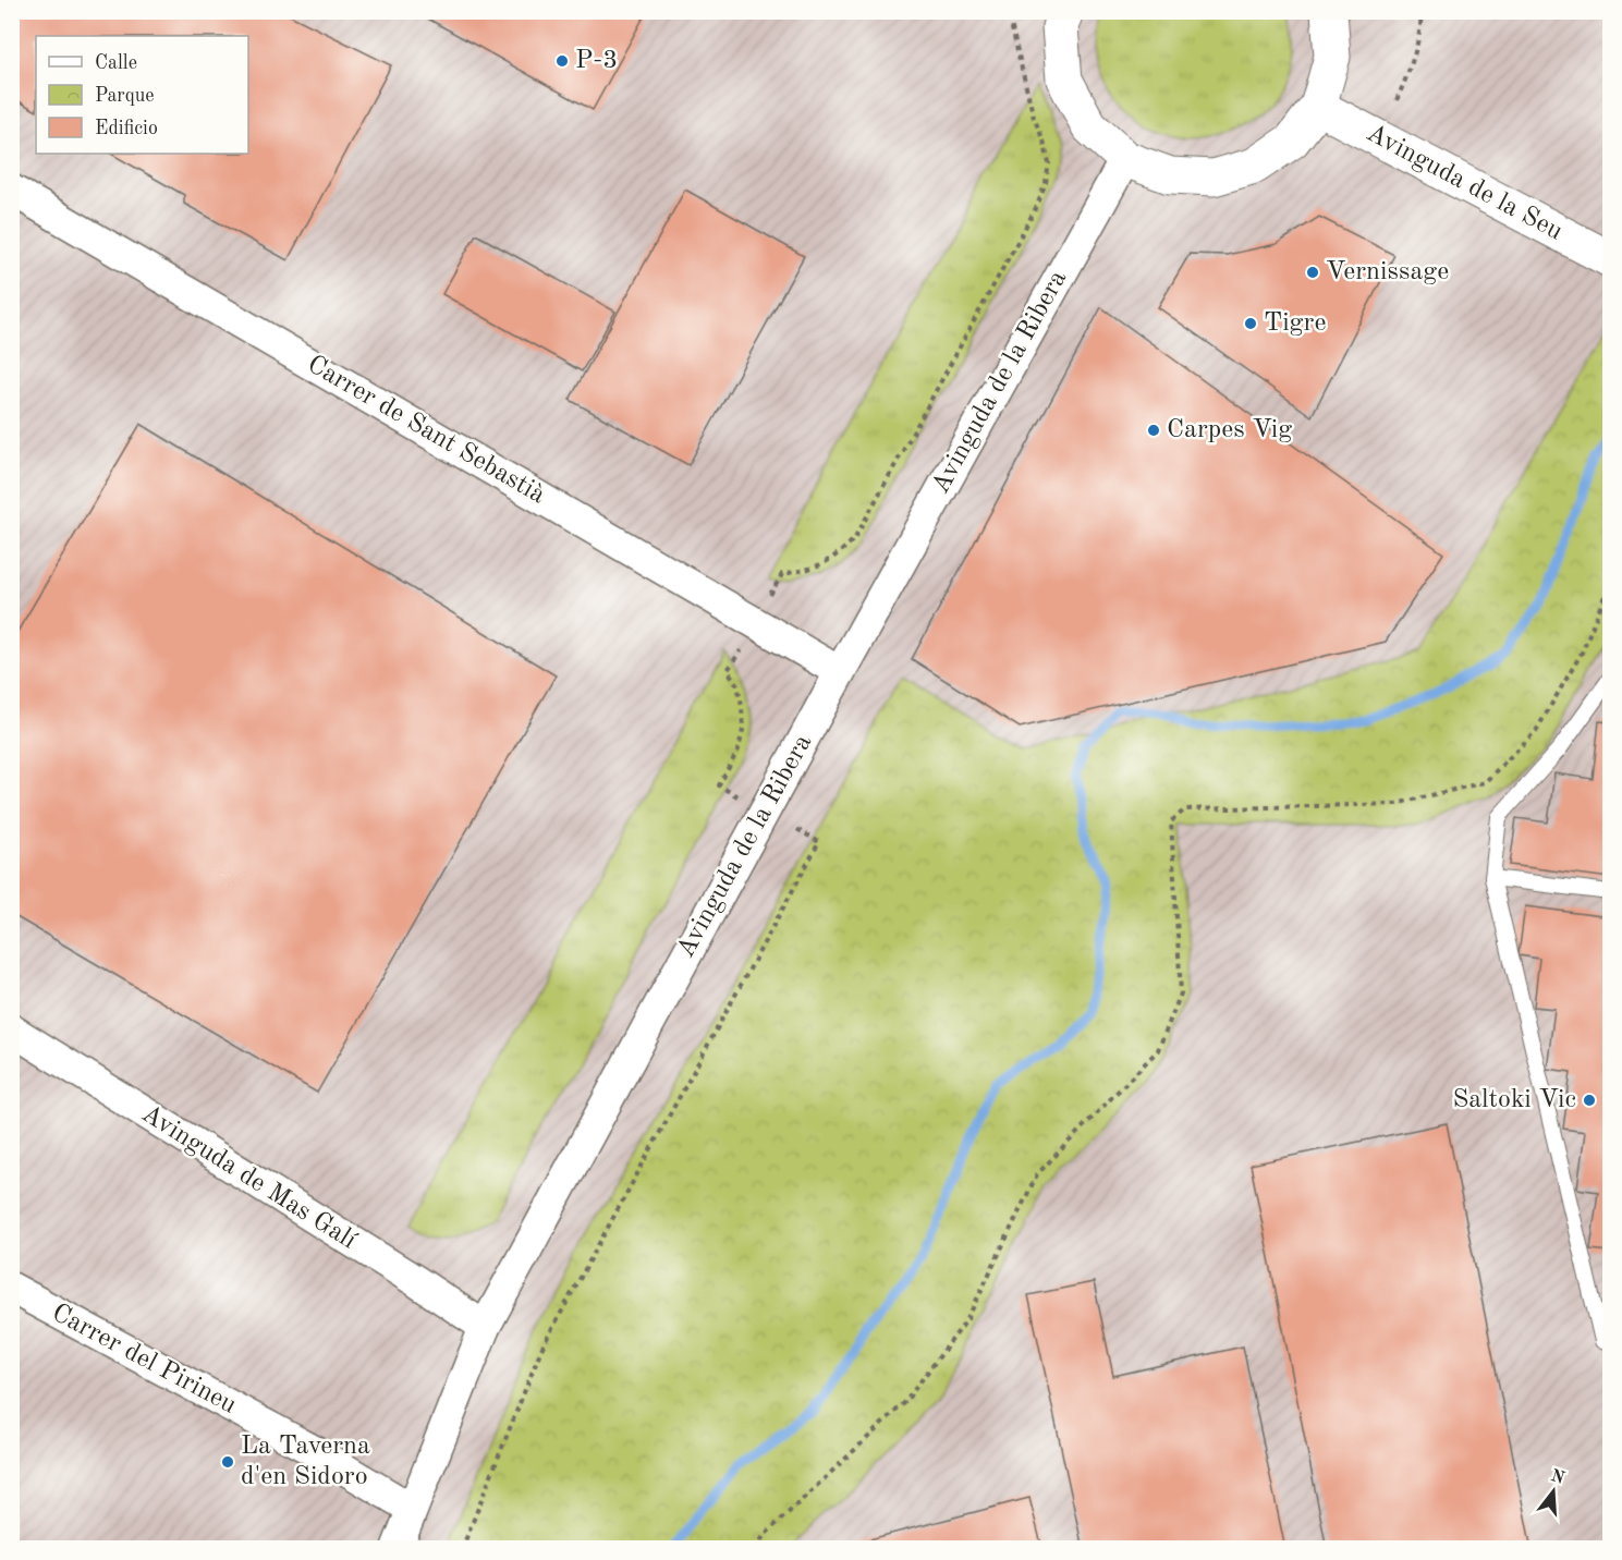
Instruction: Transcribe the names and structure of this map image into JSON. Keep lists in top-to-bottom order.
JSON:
{
  "streets": {
    "street": [
      "Avinguda de la Seu",
      "Avinguda de la Ribera",
      "Carrer de Sant Sebastià",
      "Avinguda de Mas Galí",
      "Carrer del Pirineu"
    ]
  },
  "crossings": [
    ["Avinguda de la Ribera", "Carrer de Sant Sebastià"],
    ["Avinguda de la Ribera", "Avinguda de Mas Galí"],
    ["Avinguda de la Ribera", "Carrer del Pirineu"]
  ],
  "places": [
    "P-3",
    "Vernissage",
    "Tigre",
    "Carpes Vig",
    "Saltoki Vic",
    "La Taverna d'en Sidoro"
  ],
  "legend": ["Calle", "Parque", "Edificio"],
  "north": "top"
}
